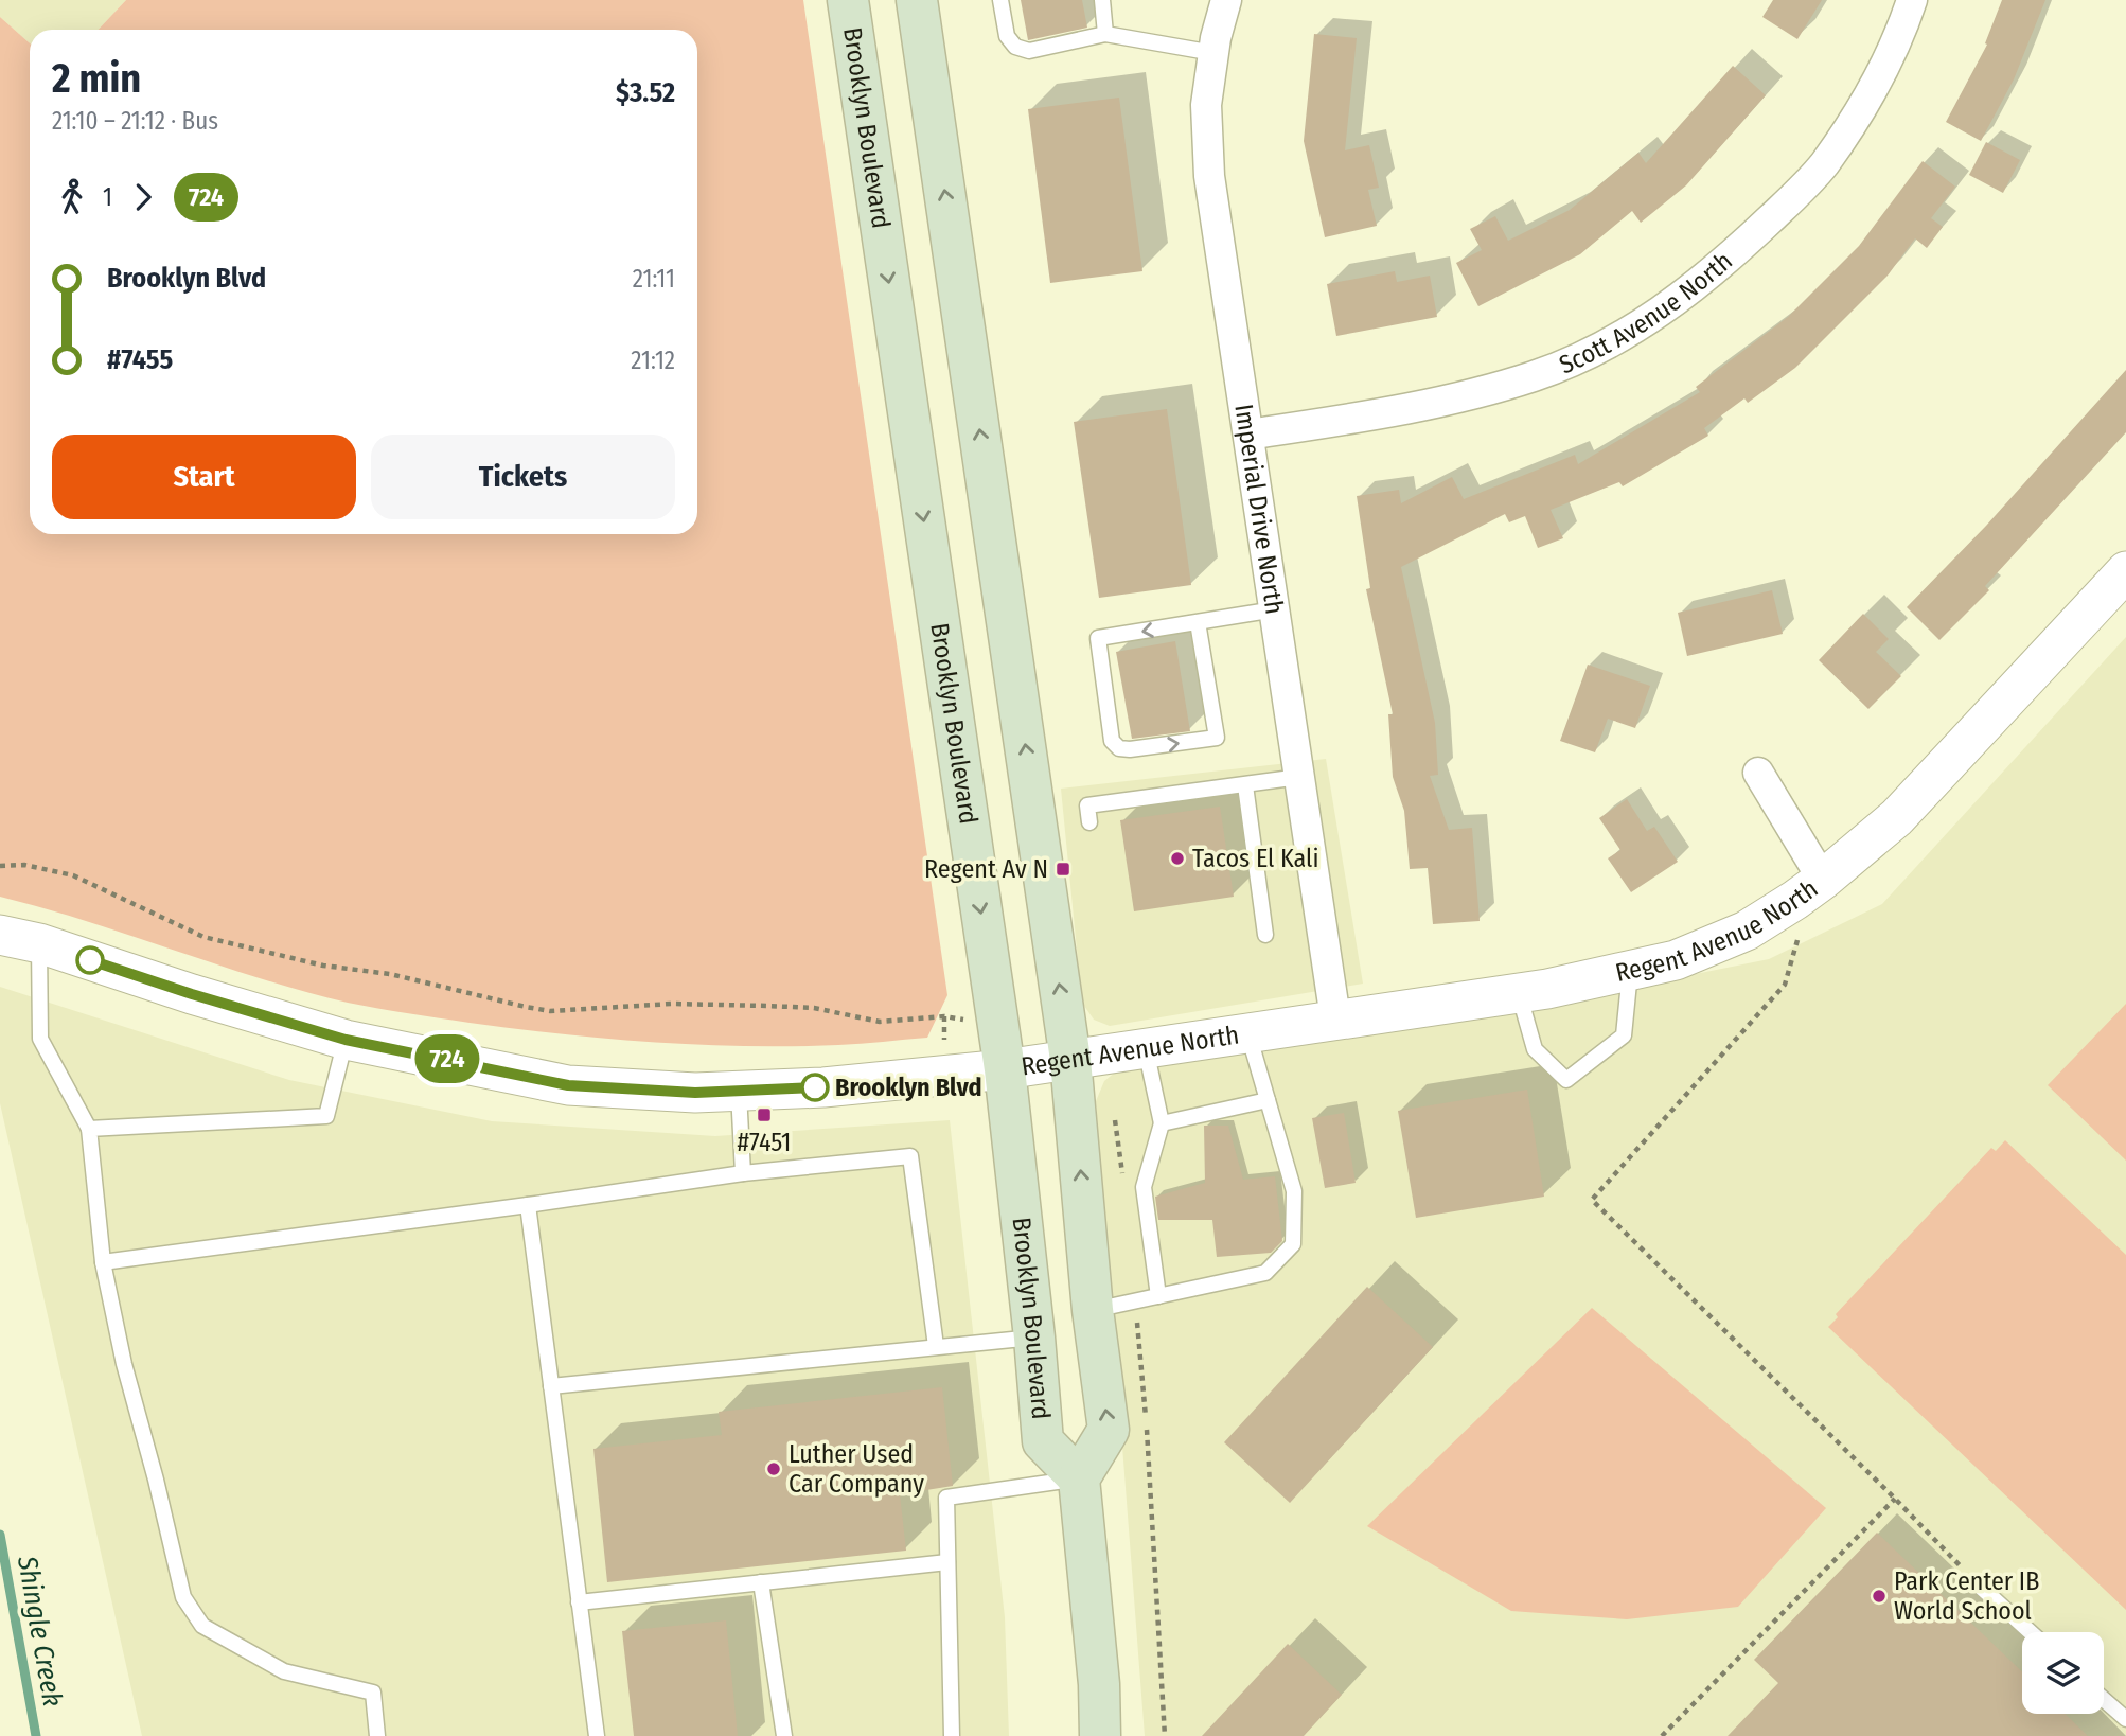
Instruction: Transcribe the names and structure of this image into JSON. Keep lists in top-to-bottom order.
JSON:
{
  "streets": {
    "main road": ["Brooklyn Boulevard"],
    "street": ["Scott Avenue North", "Imperial Drive North", "Regent Avenue North"]
  },
  "crossings": [
    ["Brooklyn Boulevard", "Regent Avenue North"],
    ["Scott Avenue North", "Imperial Drive North"],
    ["Imperial Drive North", "Regent Avenue North"]
  ],
  "water": ["Shingle Creek"],
  "places": {
    "other": [
      "Tacos El Kali",
      "Brooklyn Blvd",
      "Luther Used Car Company",
      "Park Center IB World School"
    ],
    "transit": ["Regent Av N", "#7451"]
  },
  "lines": ["bus line 724"],
  "page": {
    "on_map": "724",
    "heading": ["2 min", "21:10 – 21:12 · Bus", "$3.52"],
    "legs": ["1", "724"],
    "list": [
      {
        "name": "Brooklyn Blvd",
        "value": "21:11"
      },
      {
        "name": "#7455",
        "value": "21:12"
      }
    ],
    "buttons": ["Start", "Tickets"]
  }
}
